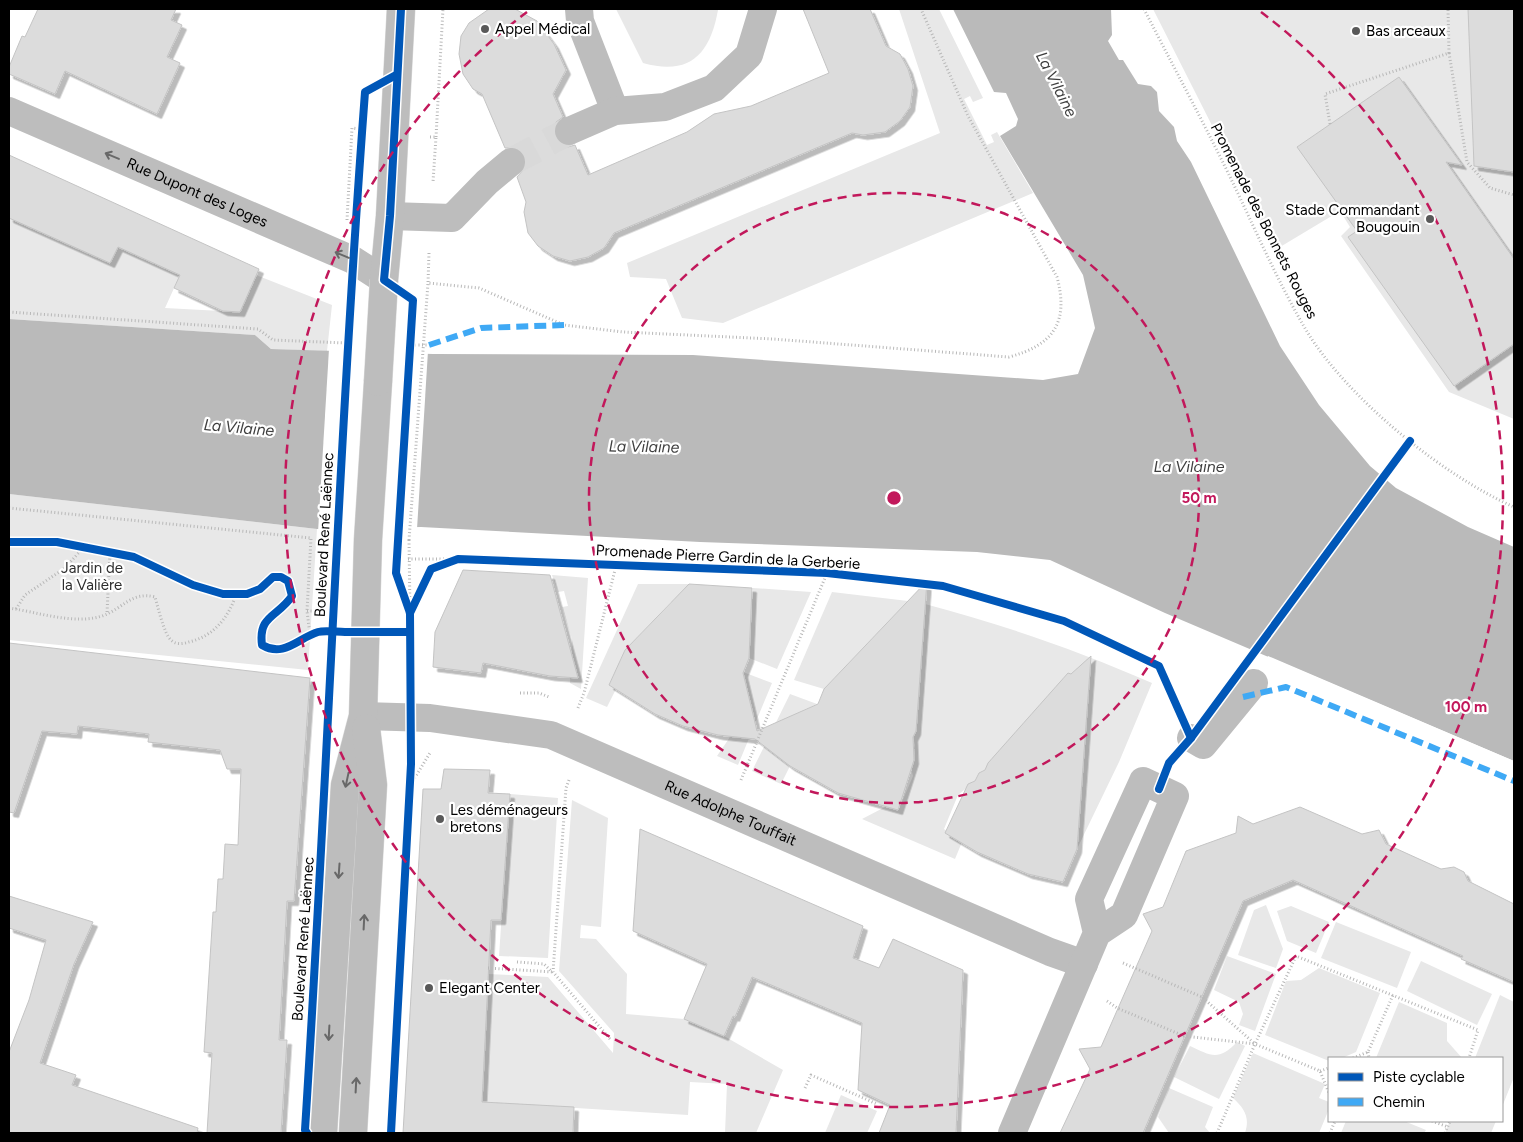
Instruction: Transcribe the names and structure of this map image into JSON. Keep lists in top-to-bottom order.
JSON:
{
  "streets": {
    "street": ["Rue Dupont des Loges", "Boulevard René Laënnec", "Rue Adolphe Touffait"],
    "path": ["Promenade des Bonnets Rouges"],
    "cycle path": ["Promenade Pierre Gardin de la Gerberie"]
  },
  "crossings": [
    ["Rue Dupont des Loges", "Boulevard René Laënnec"],
    ["Boulevard René Laënnec", "Rue Adolphe Touffait"]
  ],
  "one_way": ["Rue Dupont des Loges"],
  "water": ["La Vilaine"],
  "parks": ["Jardin de la Valière"],
  "places": [
    "Appel Médical",
    "Bas arceaux",
    "Stade Commandant Bougouin",
    "Les déménageurs bretons",
    "Elegant Center"
  ],
  "legend": ["Piste cyclable", "Chemin"],
  "rings": ["50 m", "100 m"]
}
